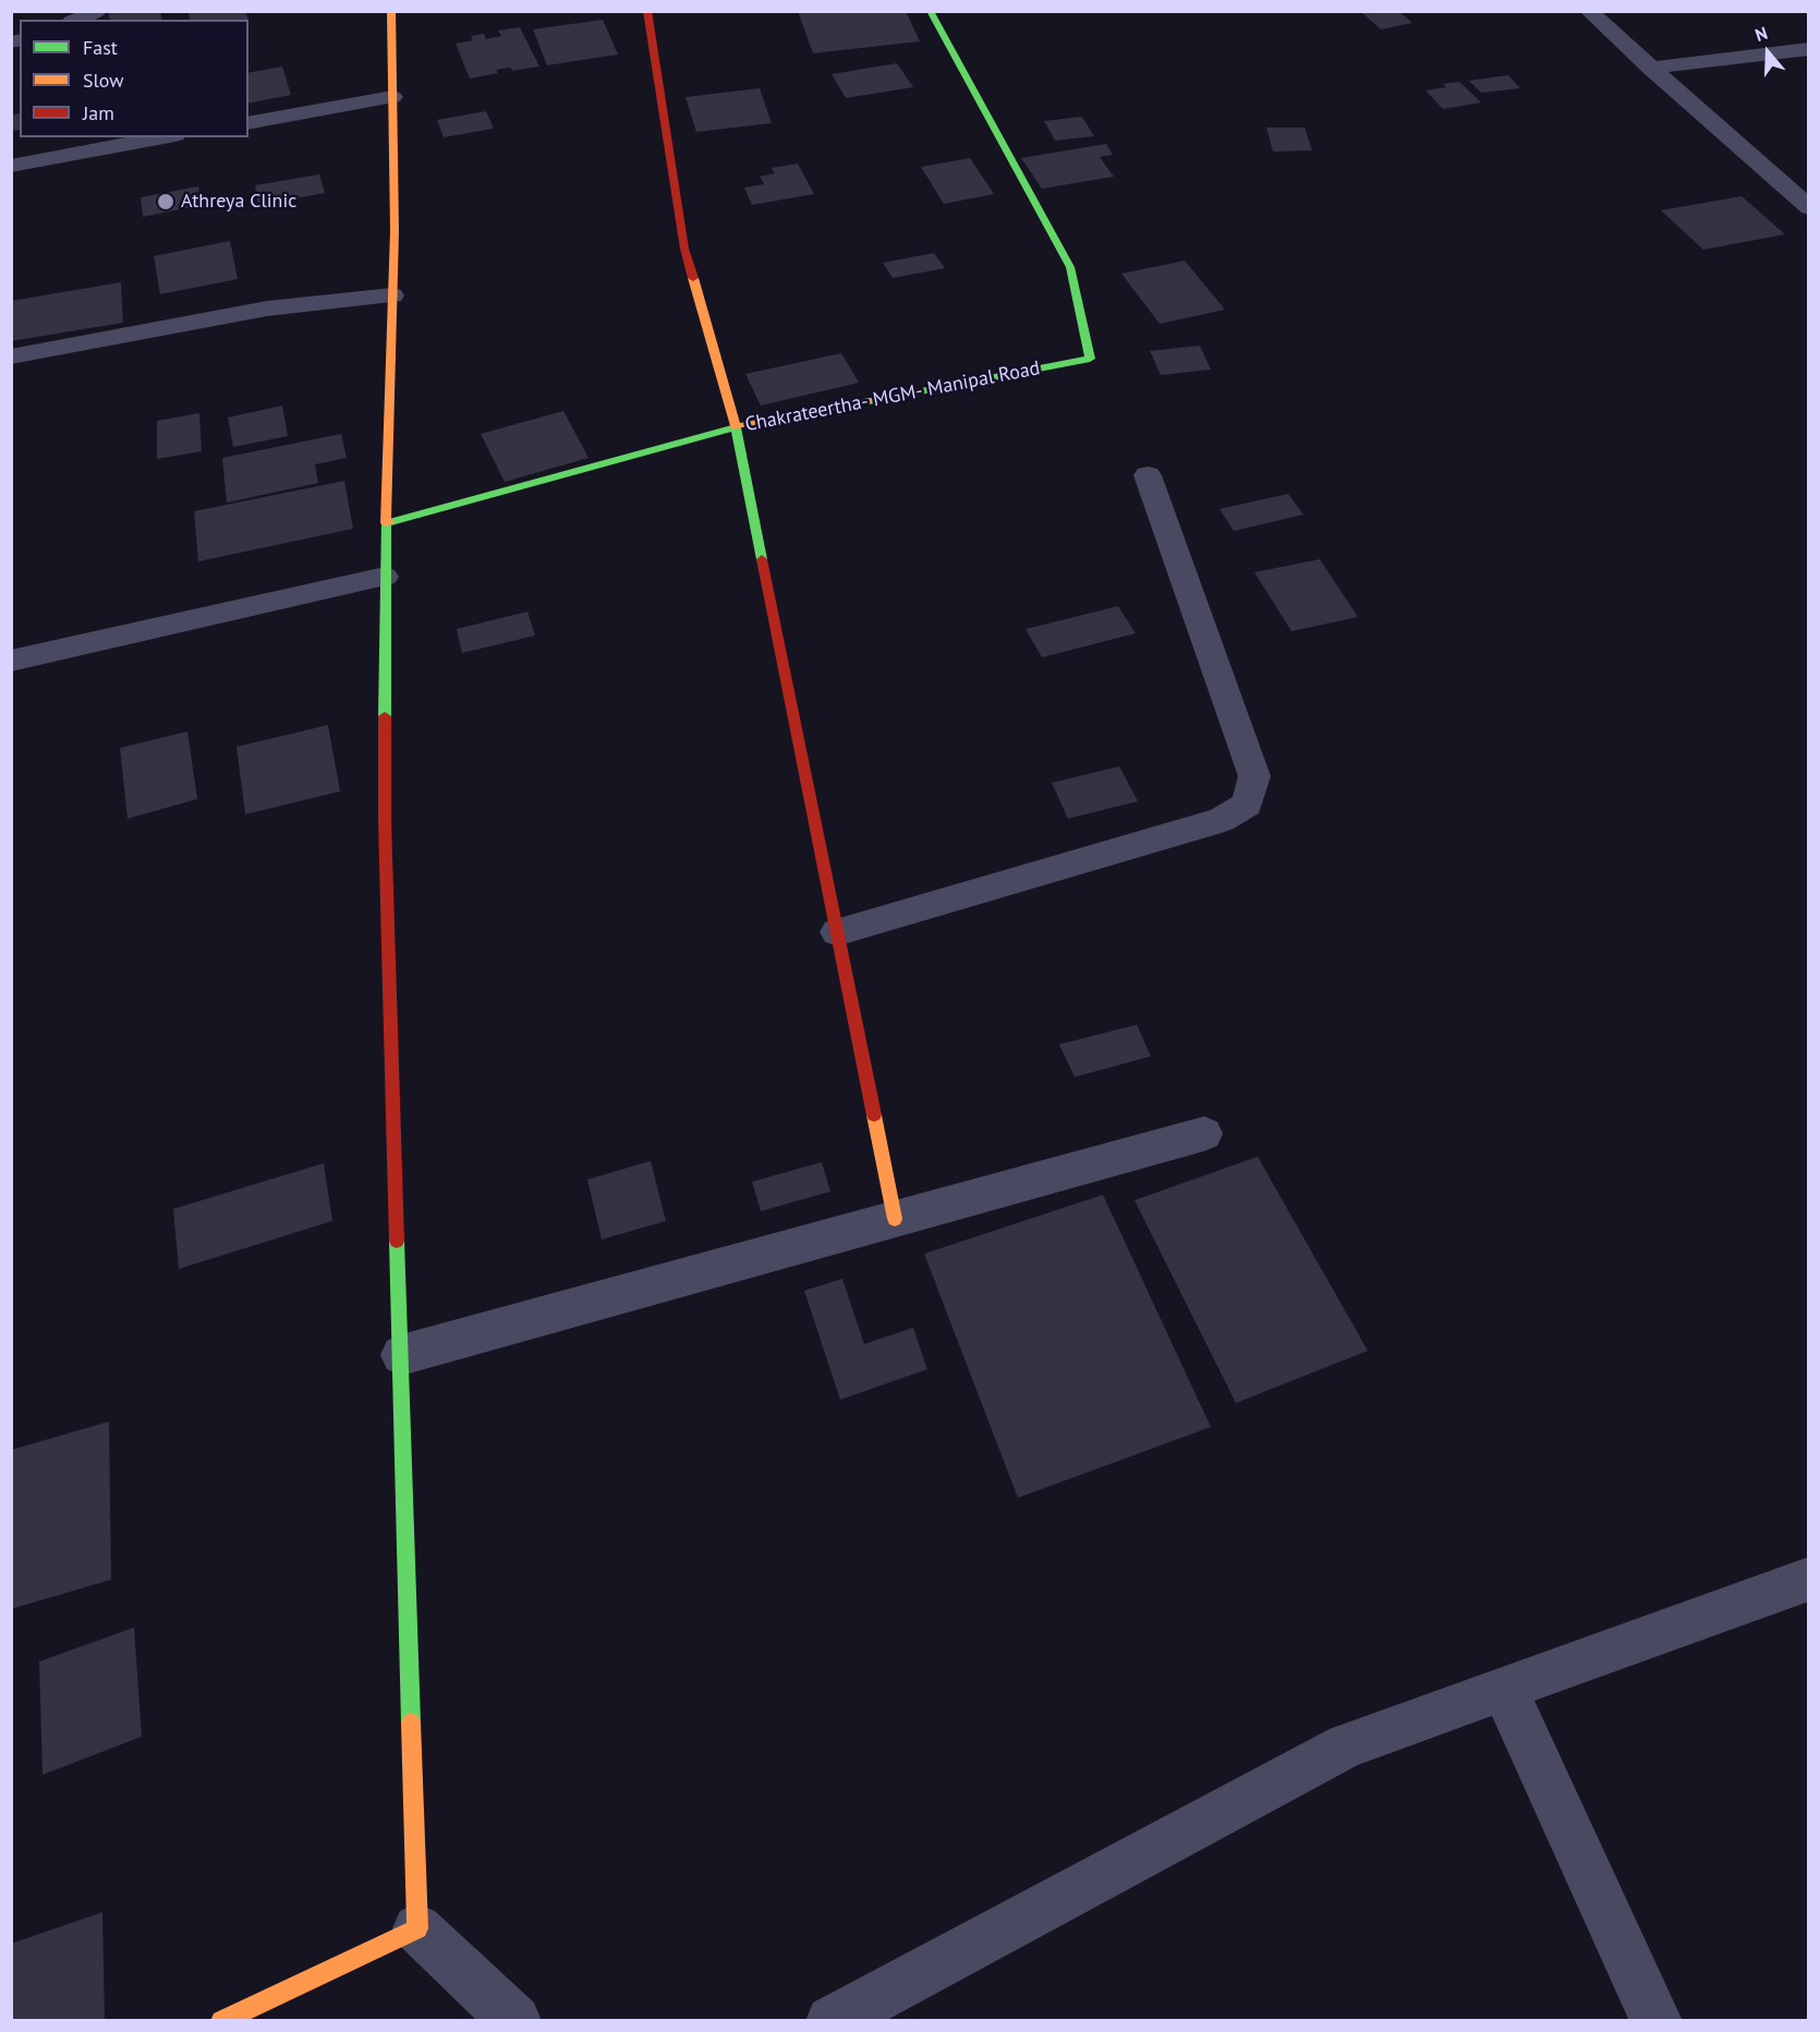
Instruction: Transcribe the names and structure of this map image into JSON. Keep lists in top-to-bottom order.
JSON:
{
  "streets": {
    "street": ["Chakrateertha- MGM- Manipal Road"]
  },
  "places": ["Athreya Clinic"],
  "legend": ["Fast", "Slow", "Jam"],
  "north": "top"
}
